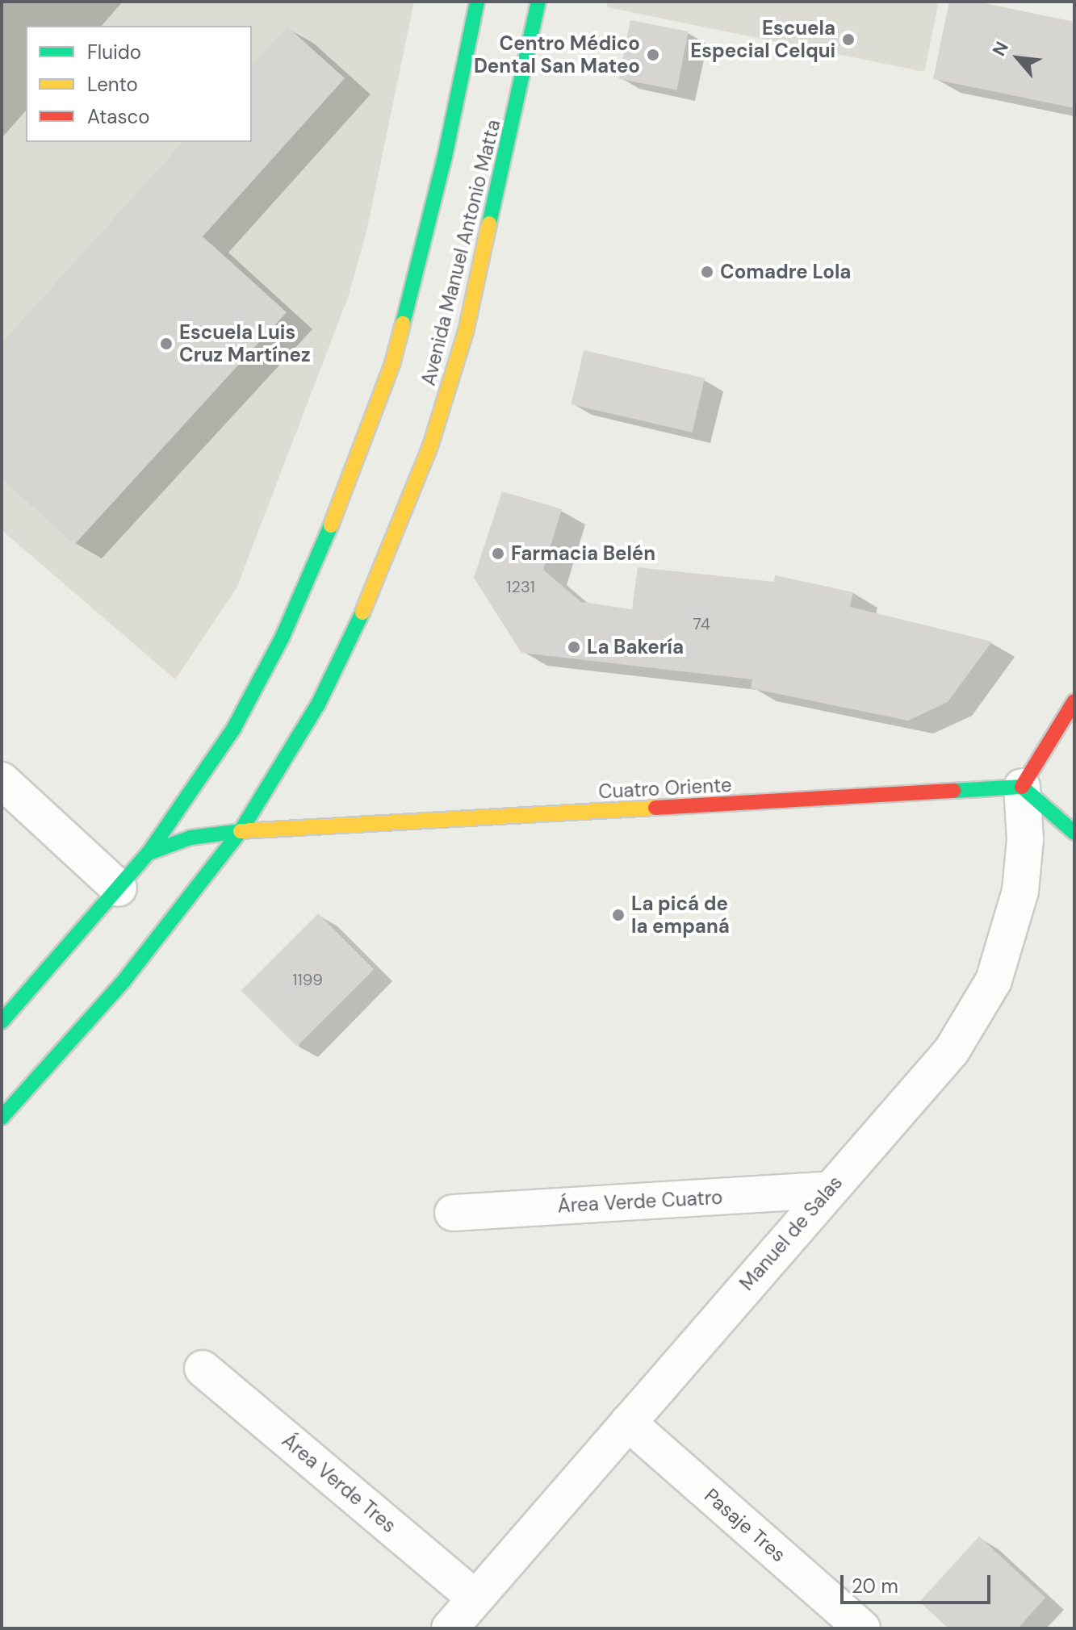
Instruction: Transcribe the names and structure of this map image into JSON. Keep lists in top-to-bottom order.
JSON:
{
  "streets": {
    "main road": ["Avenida Manuel Antonio Matta", "Cuatro Oriente"],
    "street": [
      "Área Verde Cuatro",
      "Manuel de Salas",
      "Área Verde Tres",
      "Pasaje Tres"
    ]
  },
  "crossings": [
    ["Avenida Manuel Antonio Matta", "Cuatro Oriente"],
    ["Cuatro Oriente", "Manuel de Salas"],
    ["Área Verde Cuatro", "Manuel de Salas"],
    ["Manuel de Salas", "Área Verde Tres"],
    ["Manuel de Salas", "Pasaje Tres"]
  ],
  "places": [
    "Escuela Especial Celqui",
    "Centro Médico Dental San Mateo",
    "Comadre Lola",
    "Escuela Luis Cruz Martínez",
    "Farmacia Belén",
    "La Bakería",
    "La picá de la empaná"
  ],
  "house_numbers": ["1231", "74", "1199"],
  "legend": ["Fluido", "Lento", "Atasco"],
  "scale_bar": "20 m",
  "north": "top left"
}
